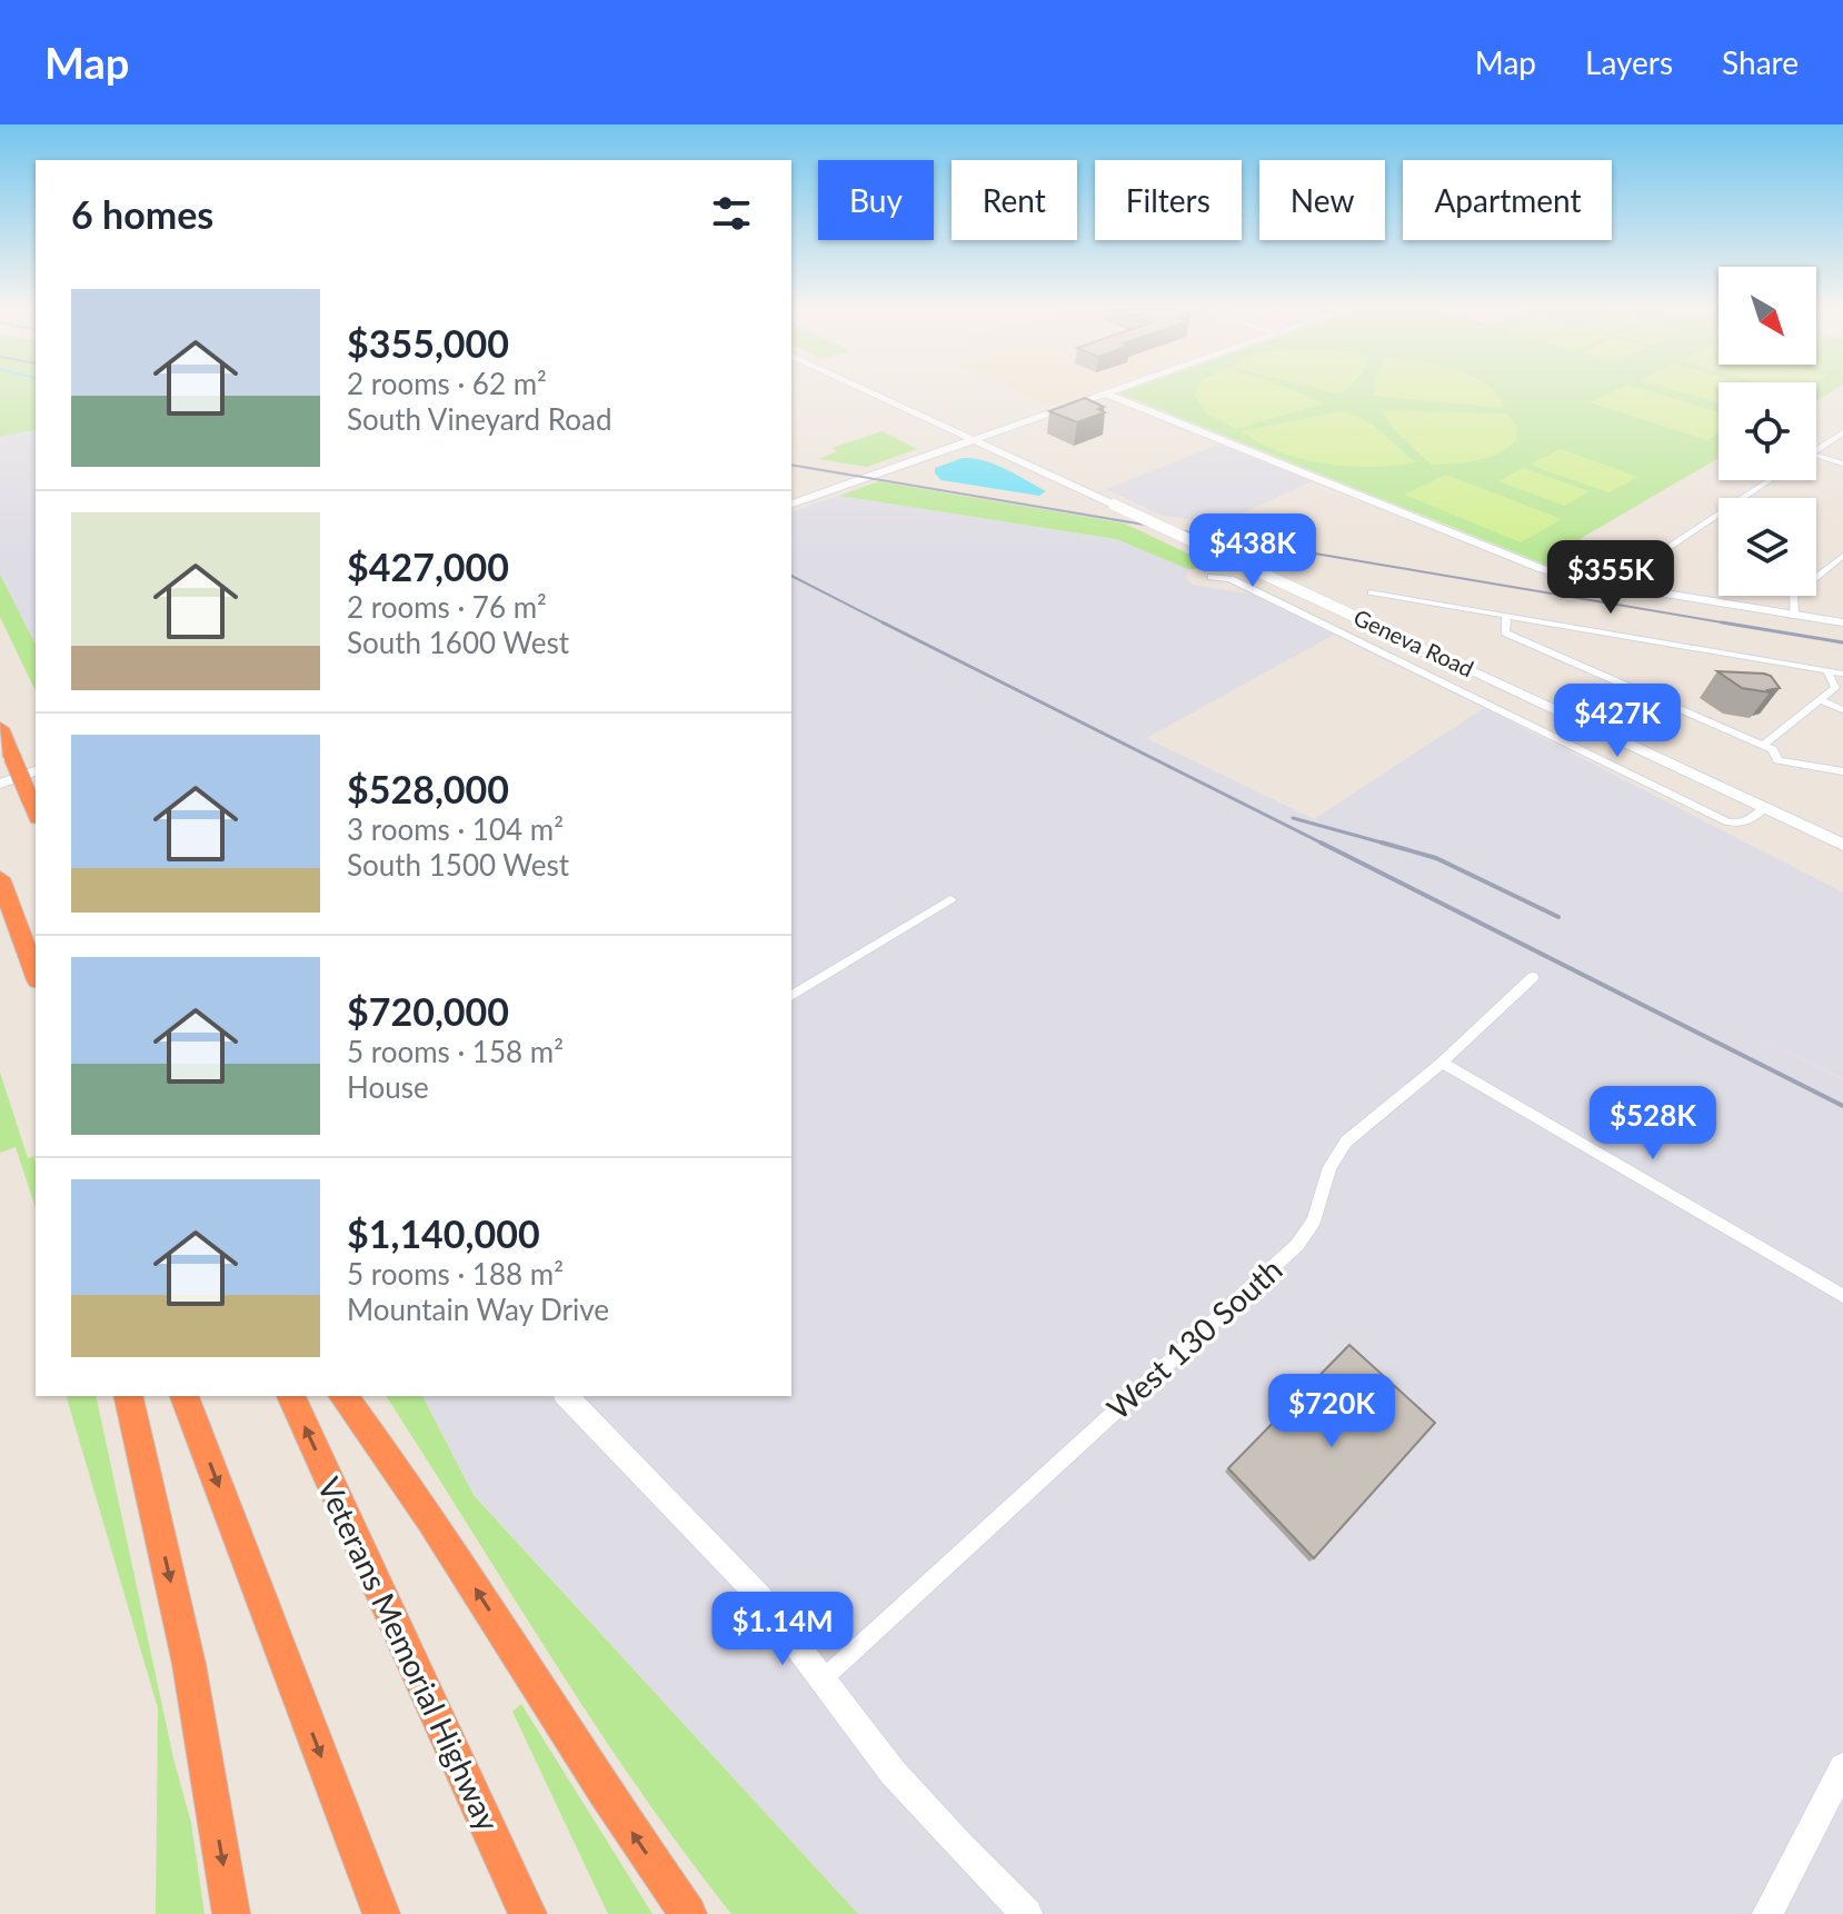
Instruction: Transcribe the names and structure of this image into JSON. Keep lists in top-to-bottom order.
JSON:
{
  "streets": {
    "highway": ["Veterans Memorial Highway"],
    "street": ["Geneva Road", "West 130 South"]
  },
  "north": "bottom right",
  "page": {
    "header": "Map",
    "nav": ["Map", "Layers", "Share"],
    "chip": [
      "Buy",
      "Rent",
      "Filters",
      "New",
      "Apartment"
    ],
    "heading": "6 homes",
    "list": [
      {
        "name": "$355,000",
        "note": "2 rooms · 62 m² · South Vineyard Road"
      },
      {
        "name": "$427,000",
        "note": "2 rooms · 76 m² · South 1600 West"
      },
      {
        "name": "$528,000",
        "note": "3 rooms · 104 m² · South 1500 West"
      },
      {
        "name": "$720,000",
        "note": "5 rooms · 158 m² · House"
      },
      {
        "name": "$1,140,000",
        "note": "5 rooms · 188 m² · Mountain Way Drive"
      }
    ],
    "price": [
      "$438K",
      "$355K",
      "$427K",
      "$528K",
      "$720K",
      "$1.14M"
    ]
  }
}
